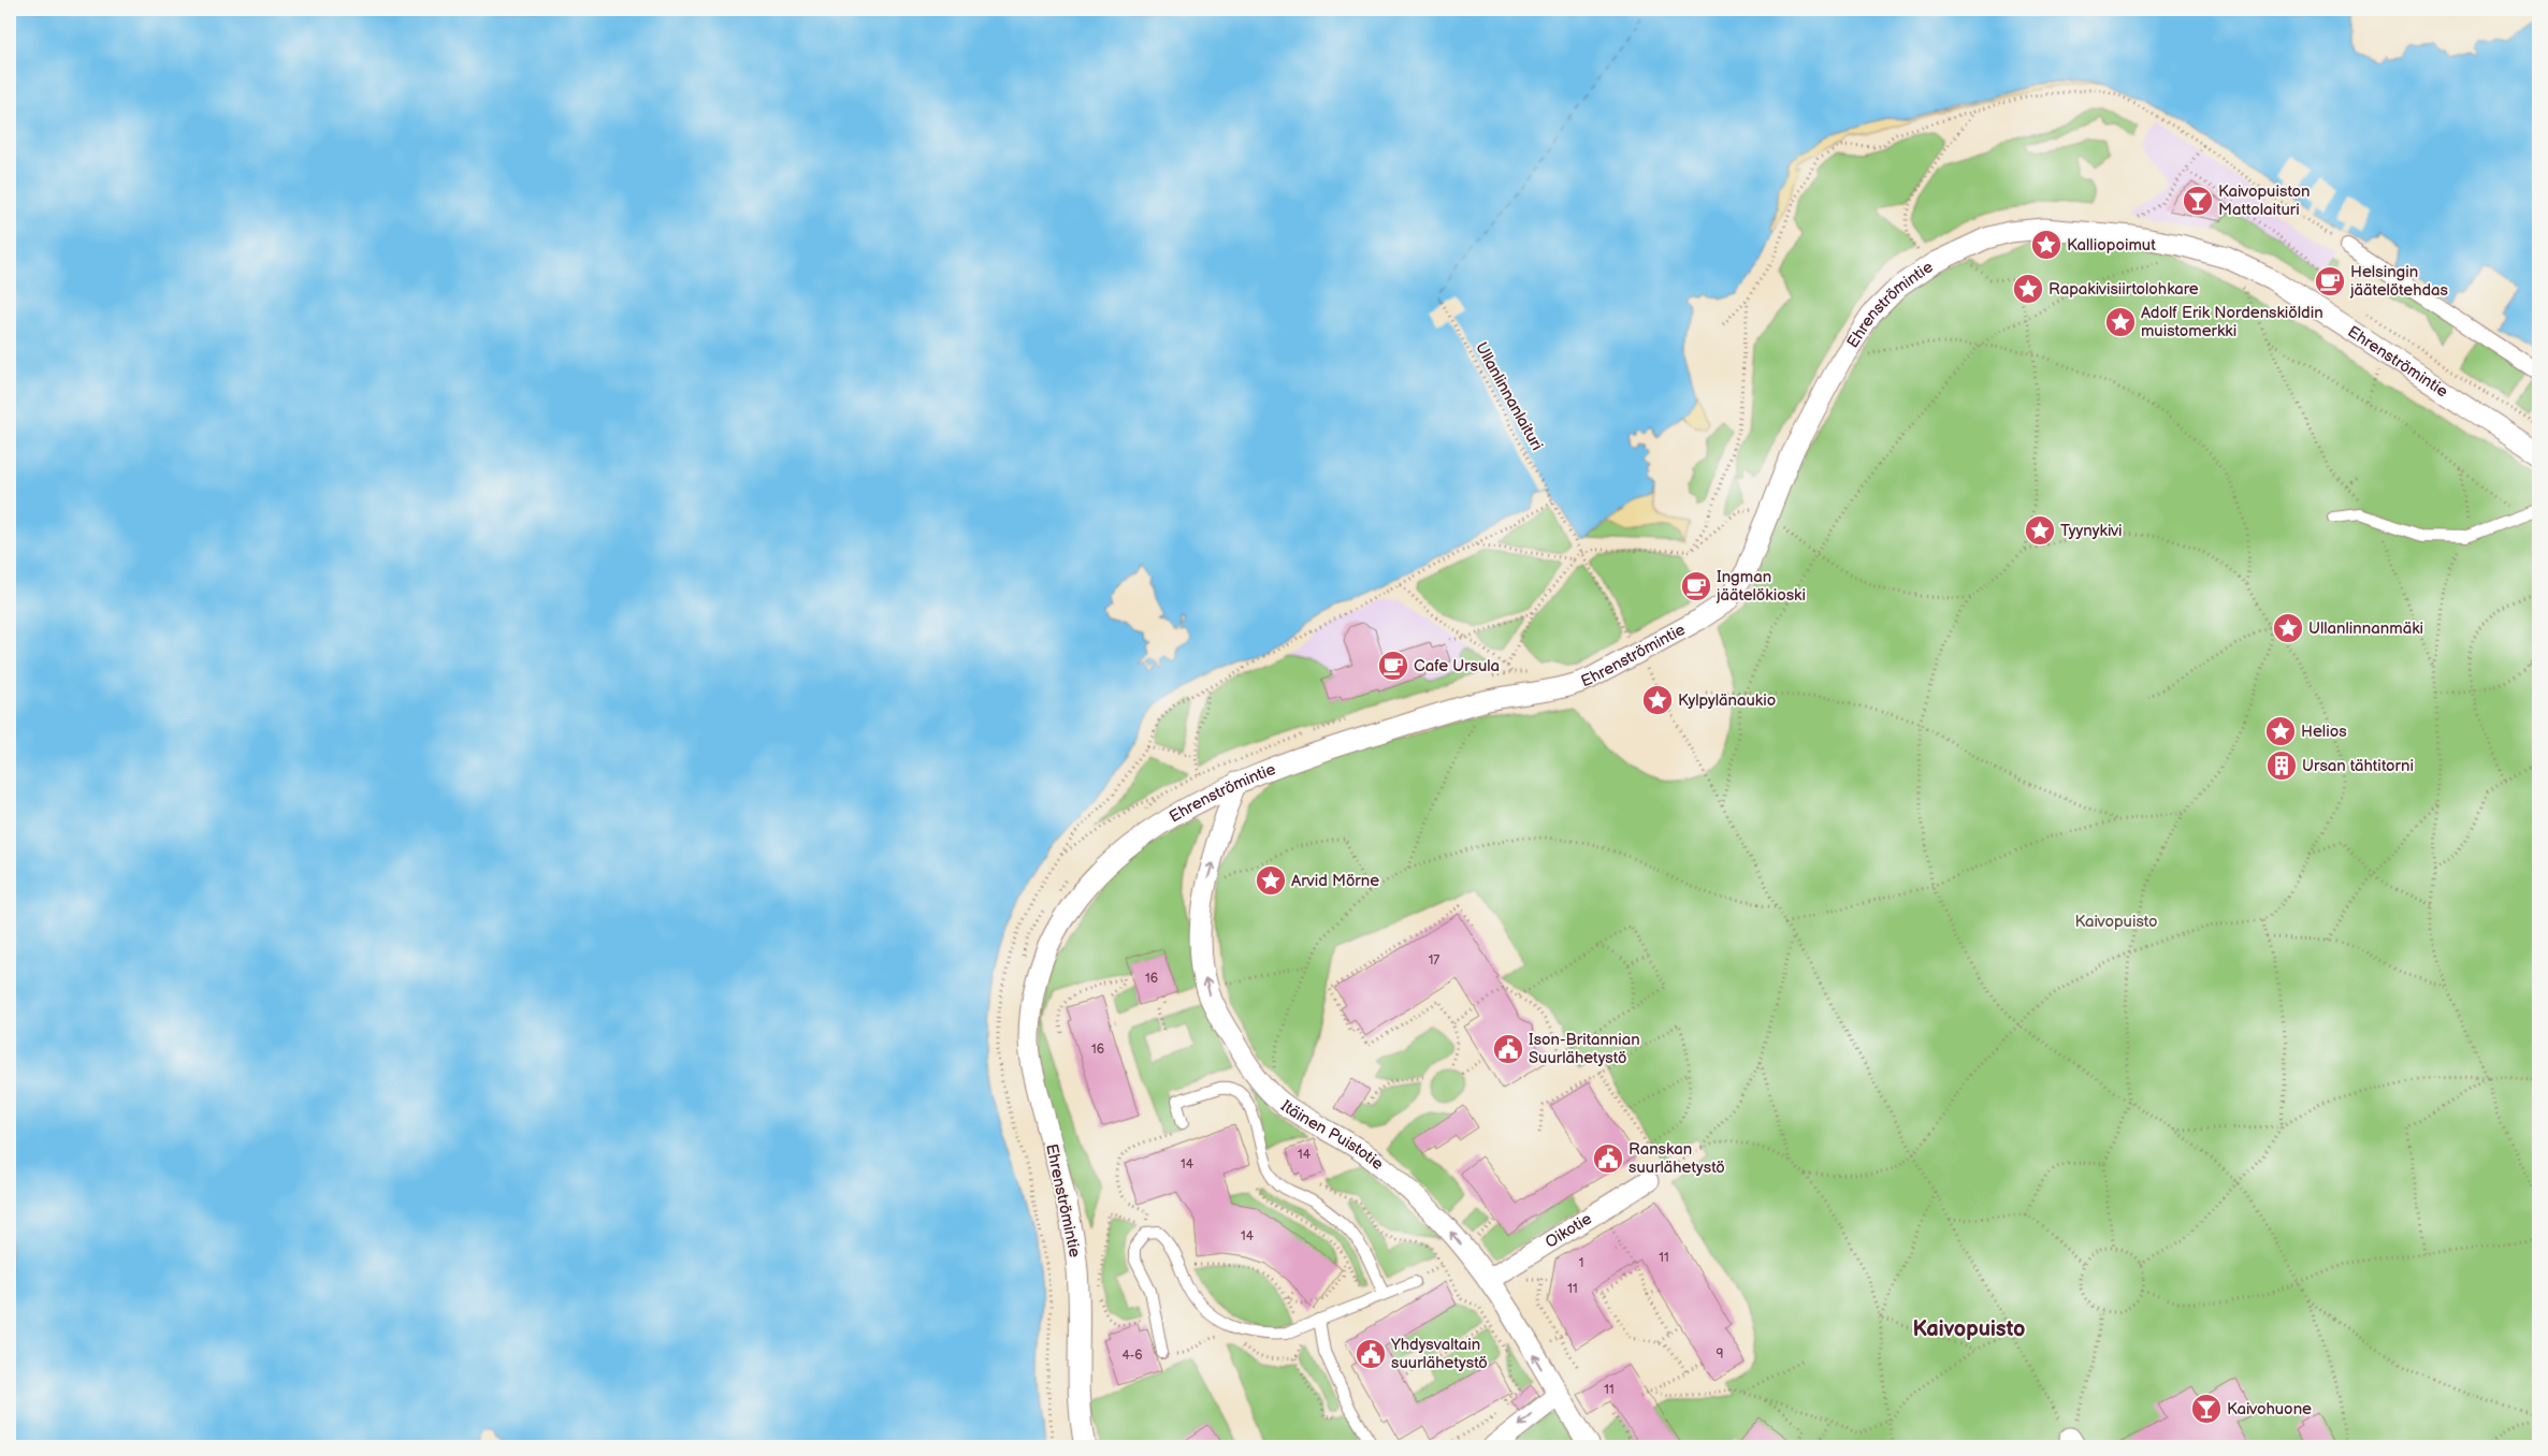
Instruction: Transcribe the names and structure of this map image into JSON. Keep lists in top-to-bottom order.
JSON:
{
  "streets": {
    "street": ["Ehrenströmintie", "Itäinen Puistotie", "Oikotie"],
    "path": ["Ullanlinnanlaituri"]
  },
  "crossings": [
    ["Ehrenströmintie", "Ullanlinnanlaituri"],
    ["Ehrenströmintie", "Itäinen Puistotie"],
    ["Itäinen Puistotie", "Oikotie"]
  ],
  "one_way": ["Itäinen Puistotie"],
  "districts": ["Kaivopuisto"],
  "parks": ["Kaivopuisto"],
  "places": {
    "bar": ["Kaivopuiston Mattolaituri", "Kaivohuone"],
    "place": [
      "Kalliopoimut",
      "Rapakivisiirtolohkare",
      "Adolf Erik Nordenskiöldin muistomerkki",
      "Tyynykivi",
      "Ullanlinnanmäki",
      "Kylpylänaukio",
      "Helios",
      "Arvid Mörne"
    ],
    "cafe": ["Helsingin jäätelötehdas", "Ingman jäätelökioski", "Cafe Ursula"],
    "building": ["Ursan tähtitorni"],
    "public building": ["Ison-Britannian Suurlähetystö", "Ranskan suurlähetystö", "Yhdysvaltain suurlähetystö"]
  },
  "house_numbers": [
    "17",
    "16",
    "16",
    "14",
    "14",
    "14",
    "11",
    "1",
    "11",
    "9",
    "4-6",
    "11"
  ]
}
